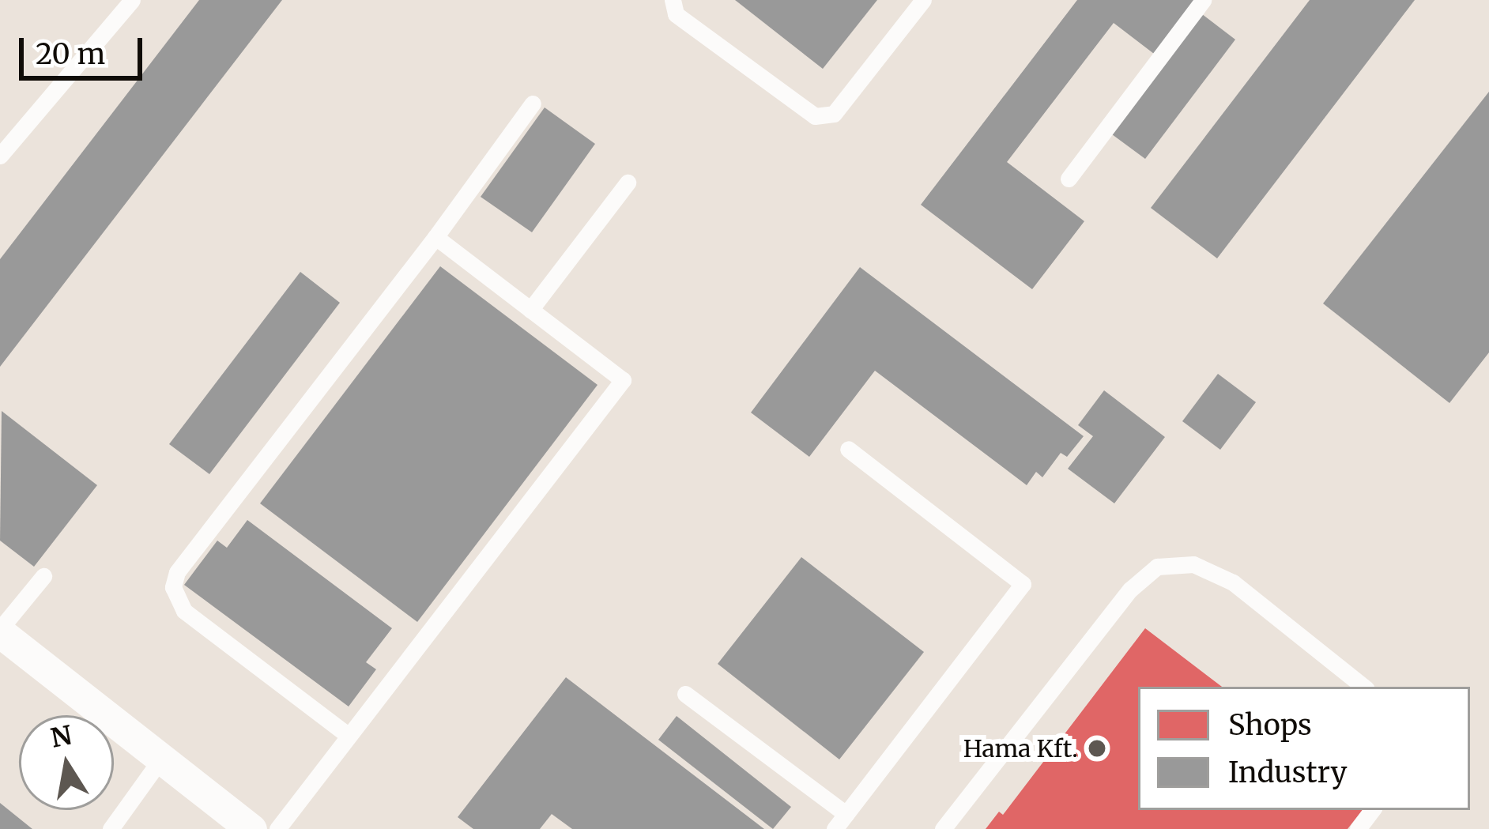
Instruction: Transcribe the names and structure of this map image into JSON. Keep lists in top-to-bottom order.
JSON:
{
  "places": ["Hama Kft."],
  "legend": ["Shops", "Industry"],
  "scale_bar": "20 m",
  "north": "top"
}
